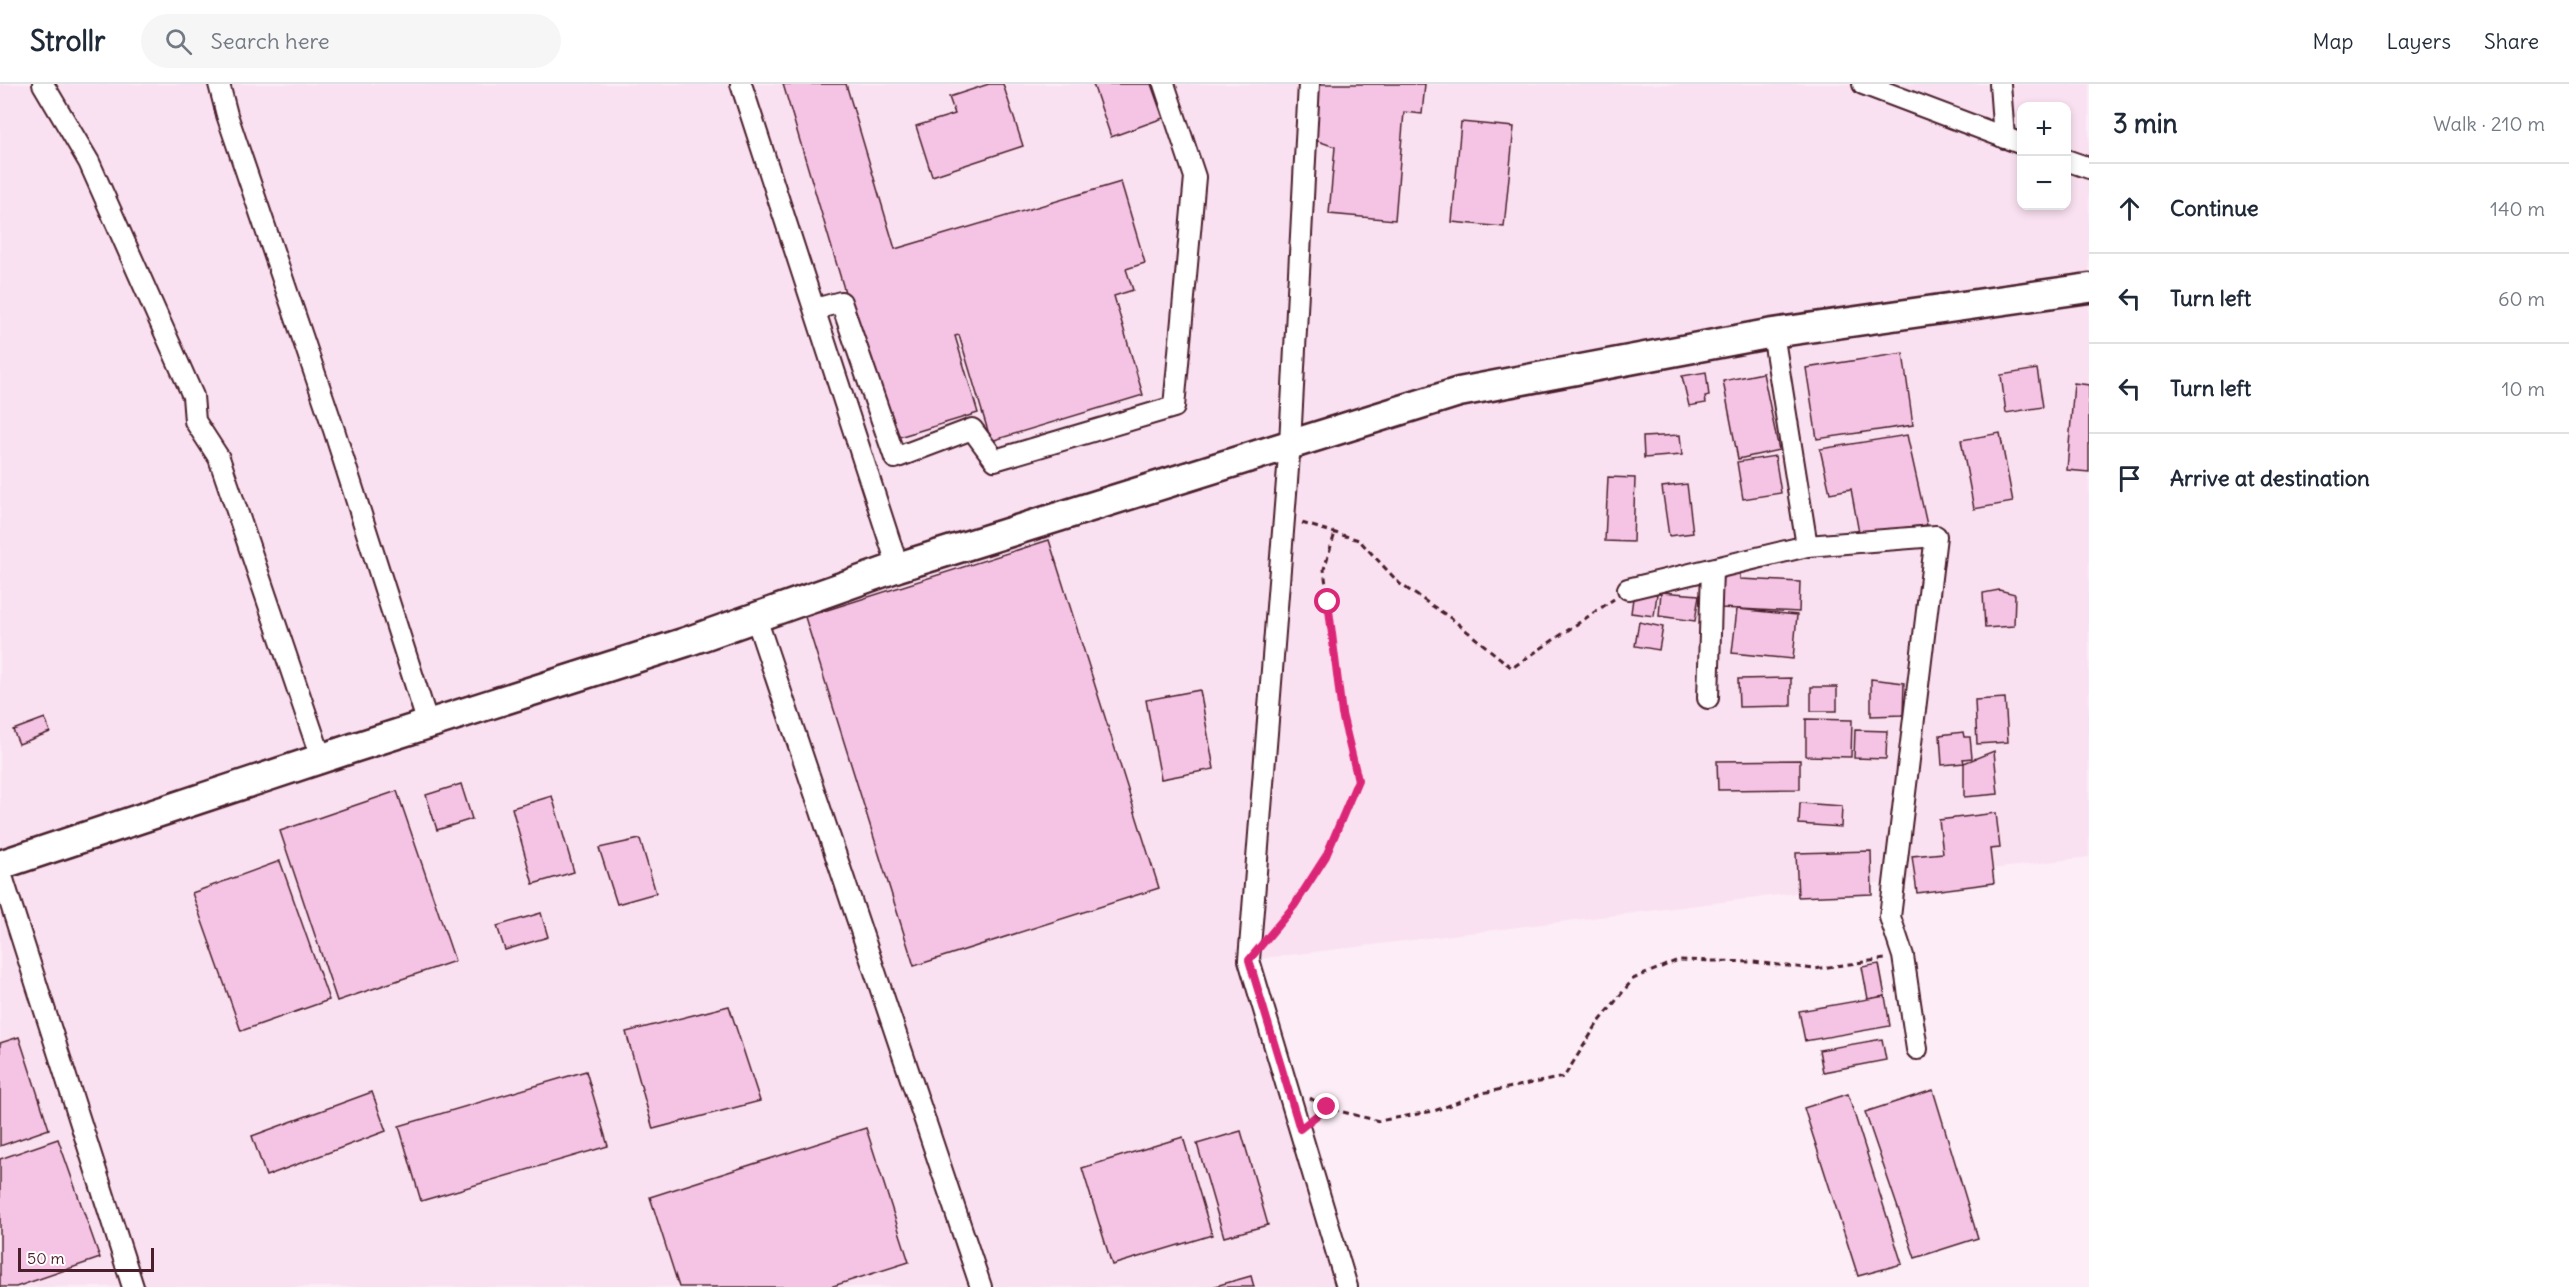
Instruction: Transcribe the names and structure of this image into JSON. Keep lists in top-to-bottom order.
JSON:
{
  "scale_bar": "50 m",
  "page": {
    "header": "Strollr",
    "search": "Search here",
    "nav": ["Map", "Layers", "Share"],
    "heading": ["3 min", "Walk · 210 m"],
    "map_buttons": ["+", "−"],
    "list": [
      ["Continue", "140 m"],
      ["Turn left", "60 m"],
      ["Turn left", "10 m"],
      "Arrive at destination"
    ],
    "scale": "50 m"
  }
}
